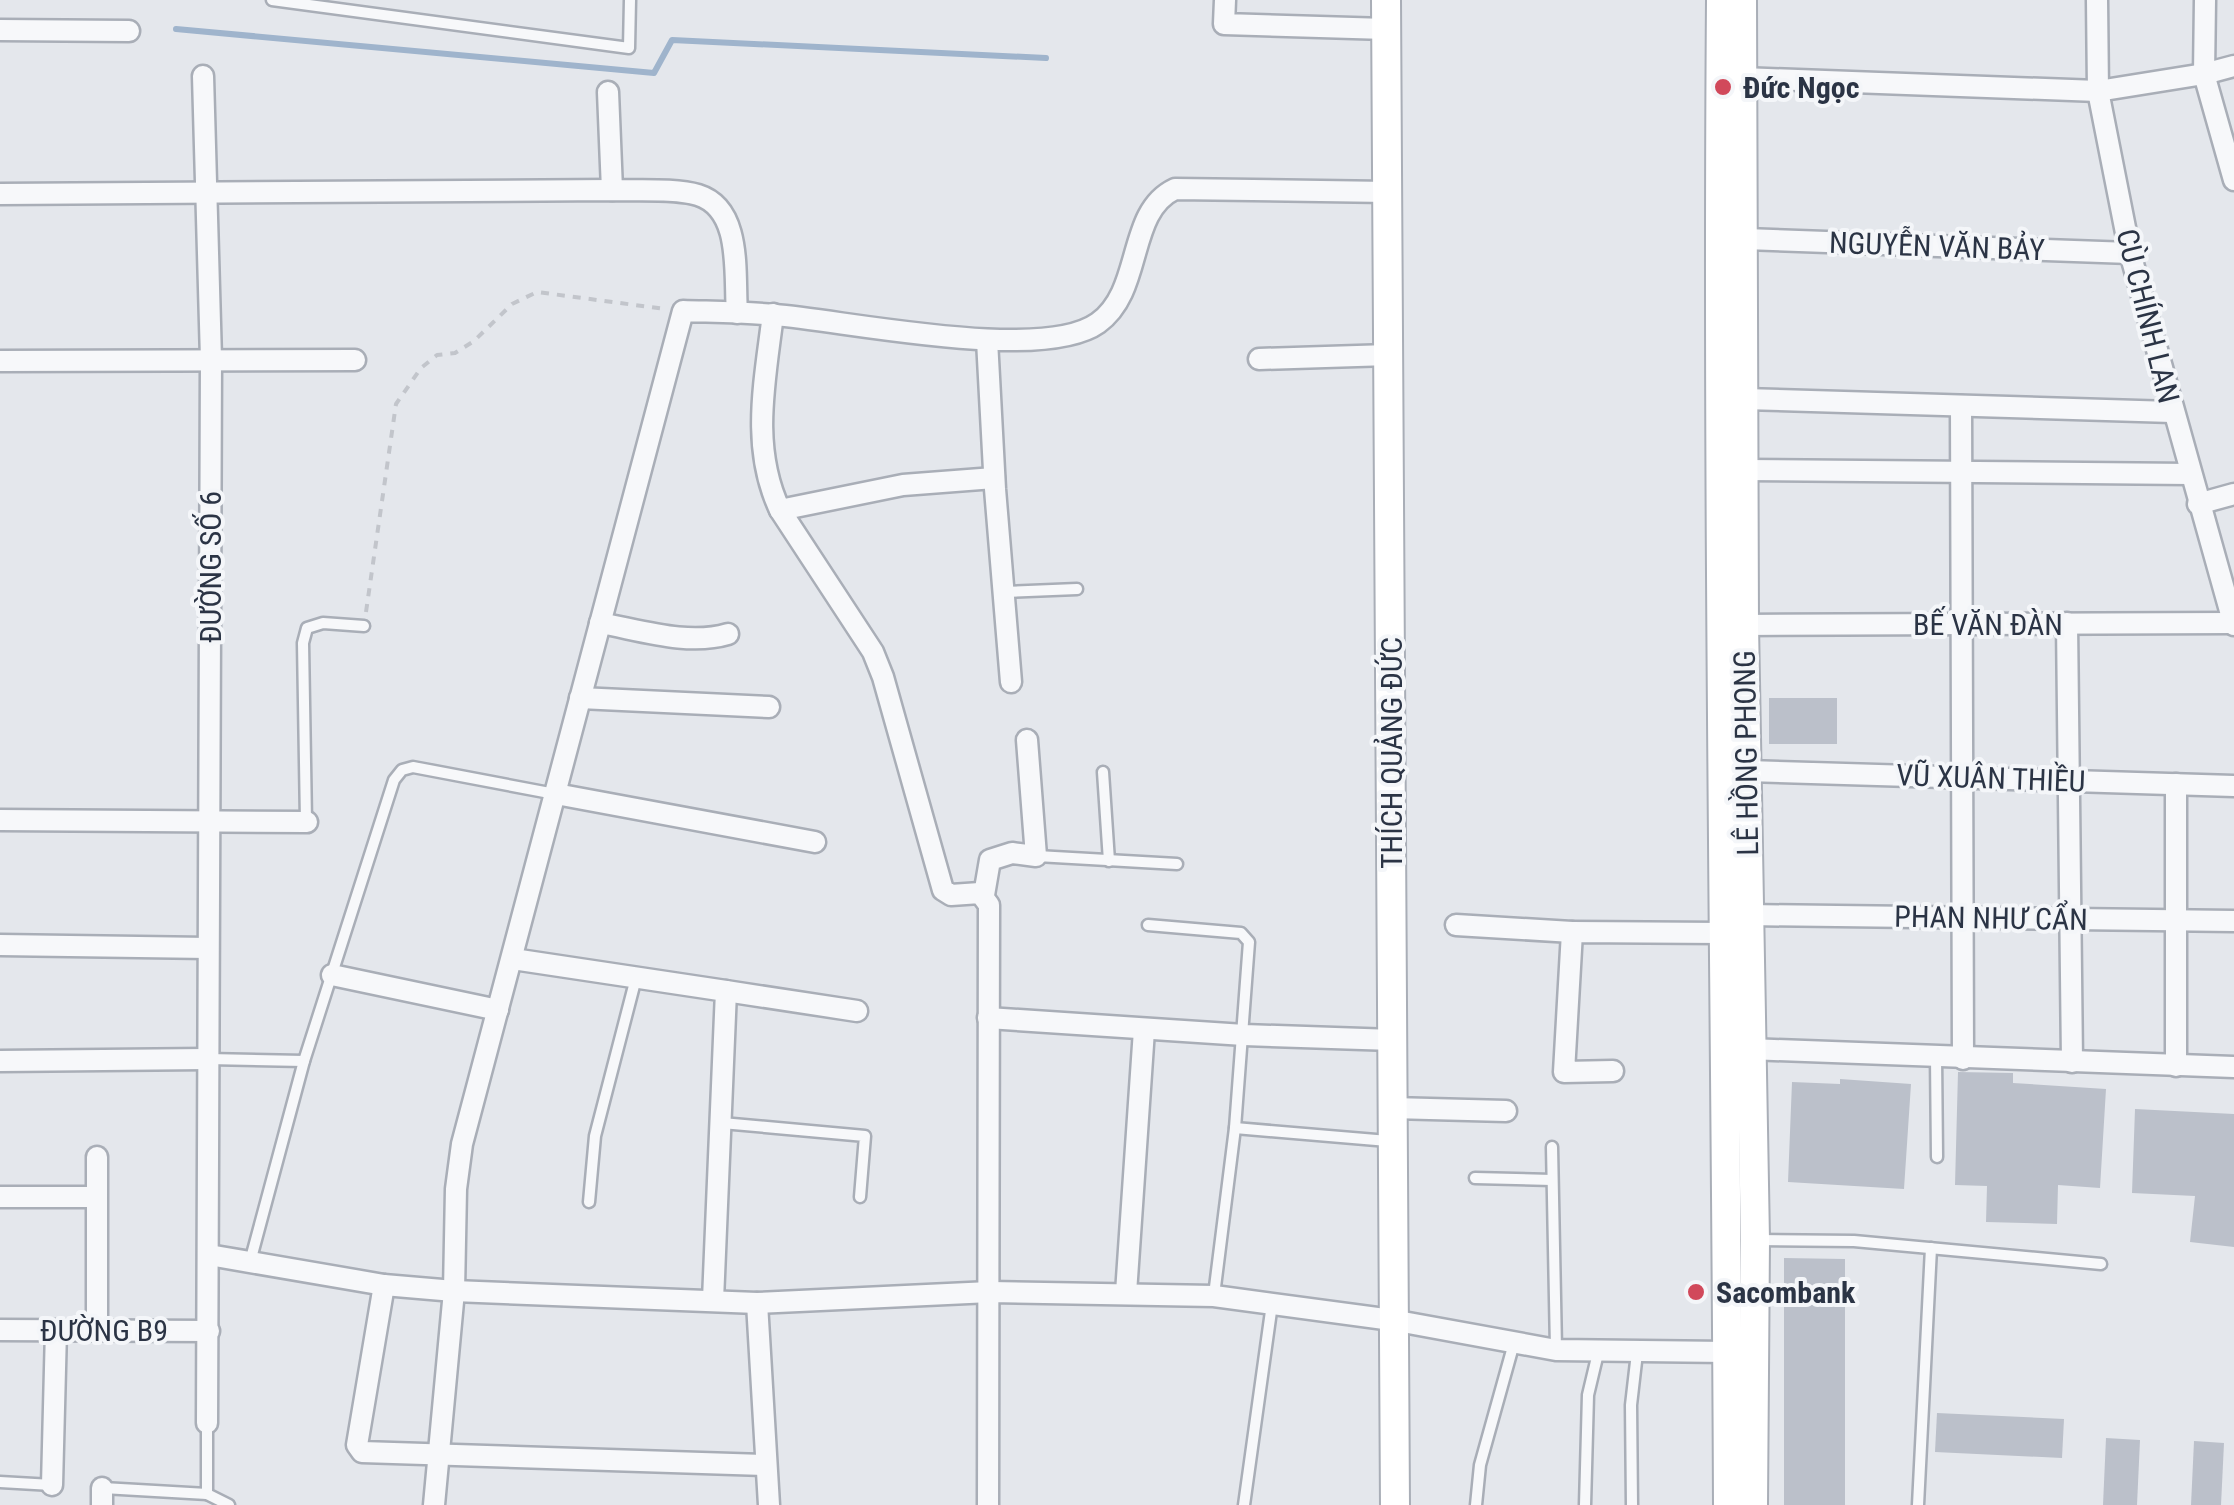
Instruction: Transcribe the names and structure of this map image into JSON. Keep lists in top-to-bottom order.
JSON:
{
  "streets": {
    "main road": ["THÍCH QUẢNG ĐỨC", "LÊ HỒNG PHONG"],
    "street": [
      "NGUYỄN VĂN BẢY",
      "CÙ CHÍNH LAN",
      "ĐƯỜNG SỐ 6",
      "BẾ VĂN ĐÀN",
      "VŨ XUÂN THIỀU",
      "PHAN NHƯ CẨN",
      "ĐƯỜNG B9"
    ]
  },
  "crossings": [
    ["NGUYỄN VĂN BẢY", "CÙ CHÍNH LAN"],
    ["NGUYỄN VĂN BẢY", "LÊ HỒNG PHONG"],
    ["CÙ CHÍNH LAN", "BẾ VĂN ĐÀN"],
    ["ĐƯỜNG SỐ 6", "ĐƯỜNG B9"],
    ["BẾ VĂN ĐÀN", "LÊ HỒNG PHONG"],
    ["LÊ HỒNG PHONG", "VŨ XUÂN THIỀU"],
    ["LÊ HỒNG PHONG", "PHAN NHƯ CẨN"]
  ],
  "places": ["Đức Ngọc", "Sacombank"]
}
